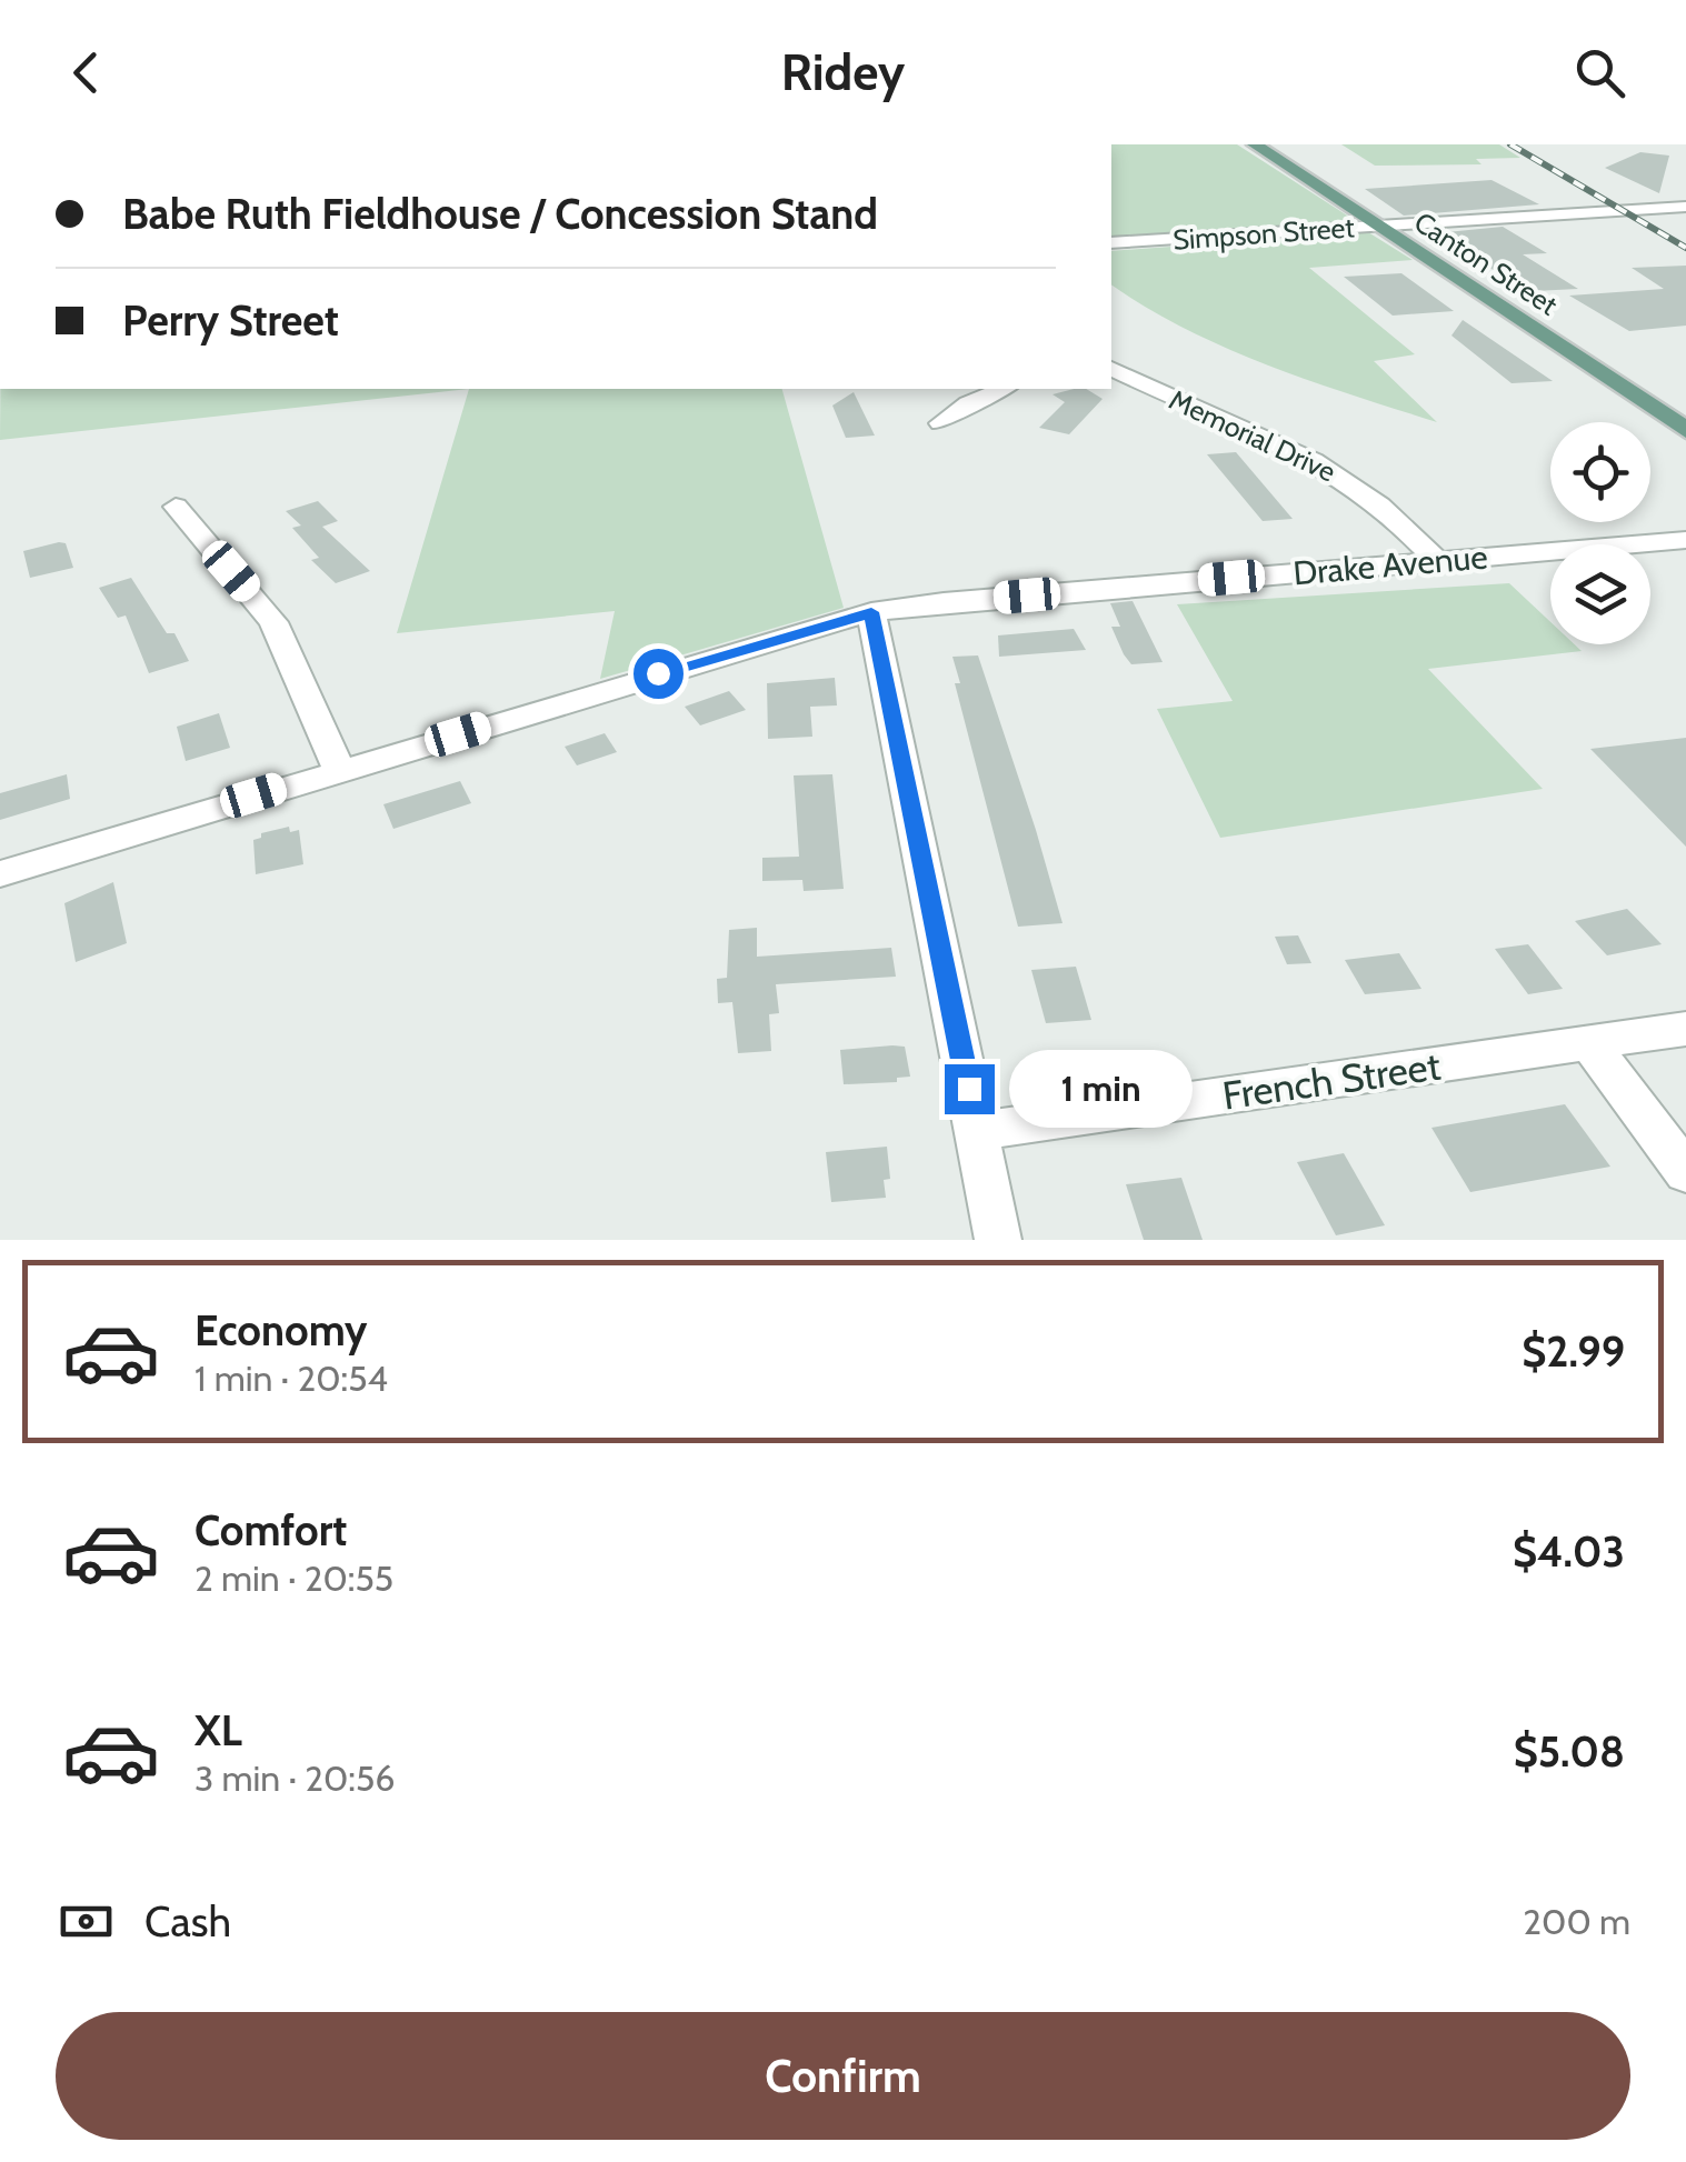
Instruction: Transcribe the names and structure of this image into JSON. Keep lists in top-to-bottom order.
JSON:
{
  "streets": {
    "main road": ["Canton Street"],
    "street": [
      "Simpson Street",
      "Memorial Drive",
      "Drake Avenue",
      "French Street"
    ]
  },
  "crossings": [
    ["Simpson Street", "Canton Street"],
    ["Memorial Drive", "Drake Avenue"]
  ],
  "page": {
    "header": "Ridey",
    "banner": ["Babe Ruth Fieldhouse / Concession Stand", "Perry Street"],
    "bubble": "1 min",
    "list": [
      {
        "name": "Economy",
        "note": "1 min · 20:54",
        "value": "$2.99"
      },
      {
        "name": "Comfort",
        "note": "2 min · 20:55",
        "value": "$4.03"
      },
      {
        "name": "XL",
        "note": "3 min · 20:56",
        "value": "$5.08"
      }
    ],
    "pay": ["Cash", "200 m"],
    "buttons": "Confirm"
  }
}
